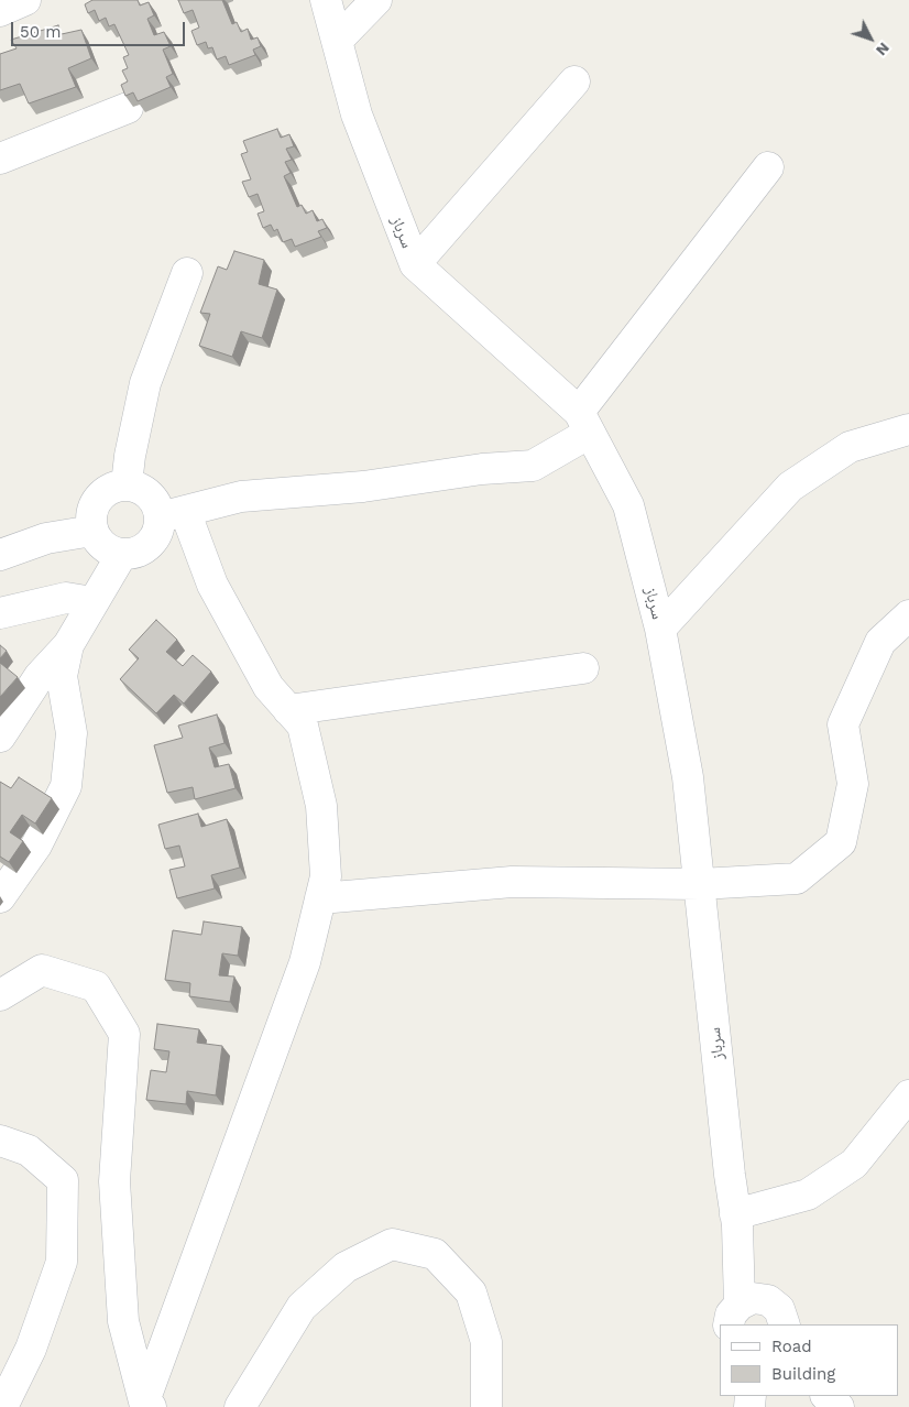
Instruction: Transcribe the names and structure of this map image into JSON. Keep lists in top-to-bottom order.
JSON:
{
  "streets": {
    "street": ["سرباز"]
  },
  "legend": ["Road", "Building"],
  "scale_bar": "50 m",
  "north": "bottom right"
}
